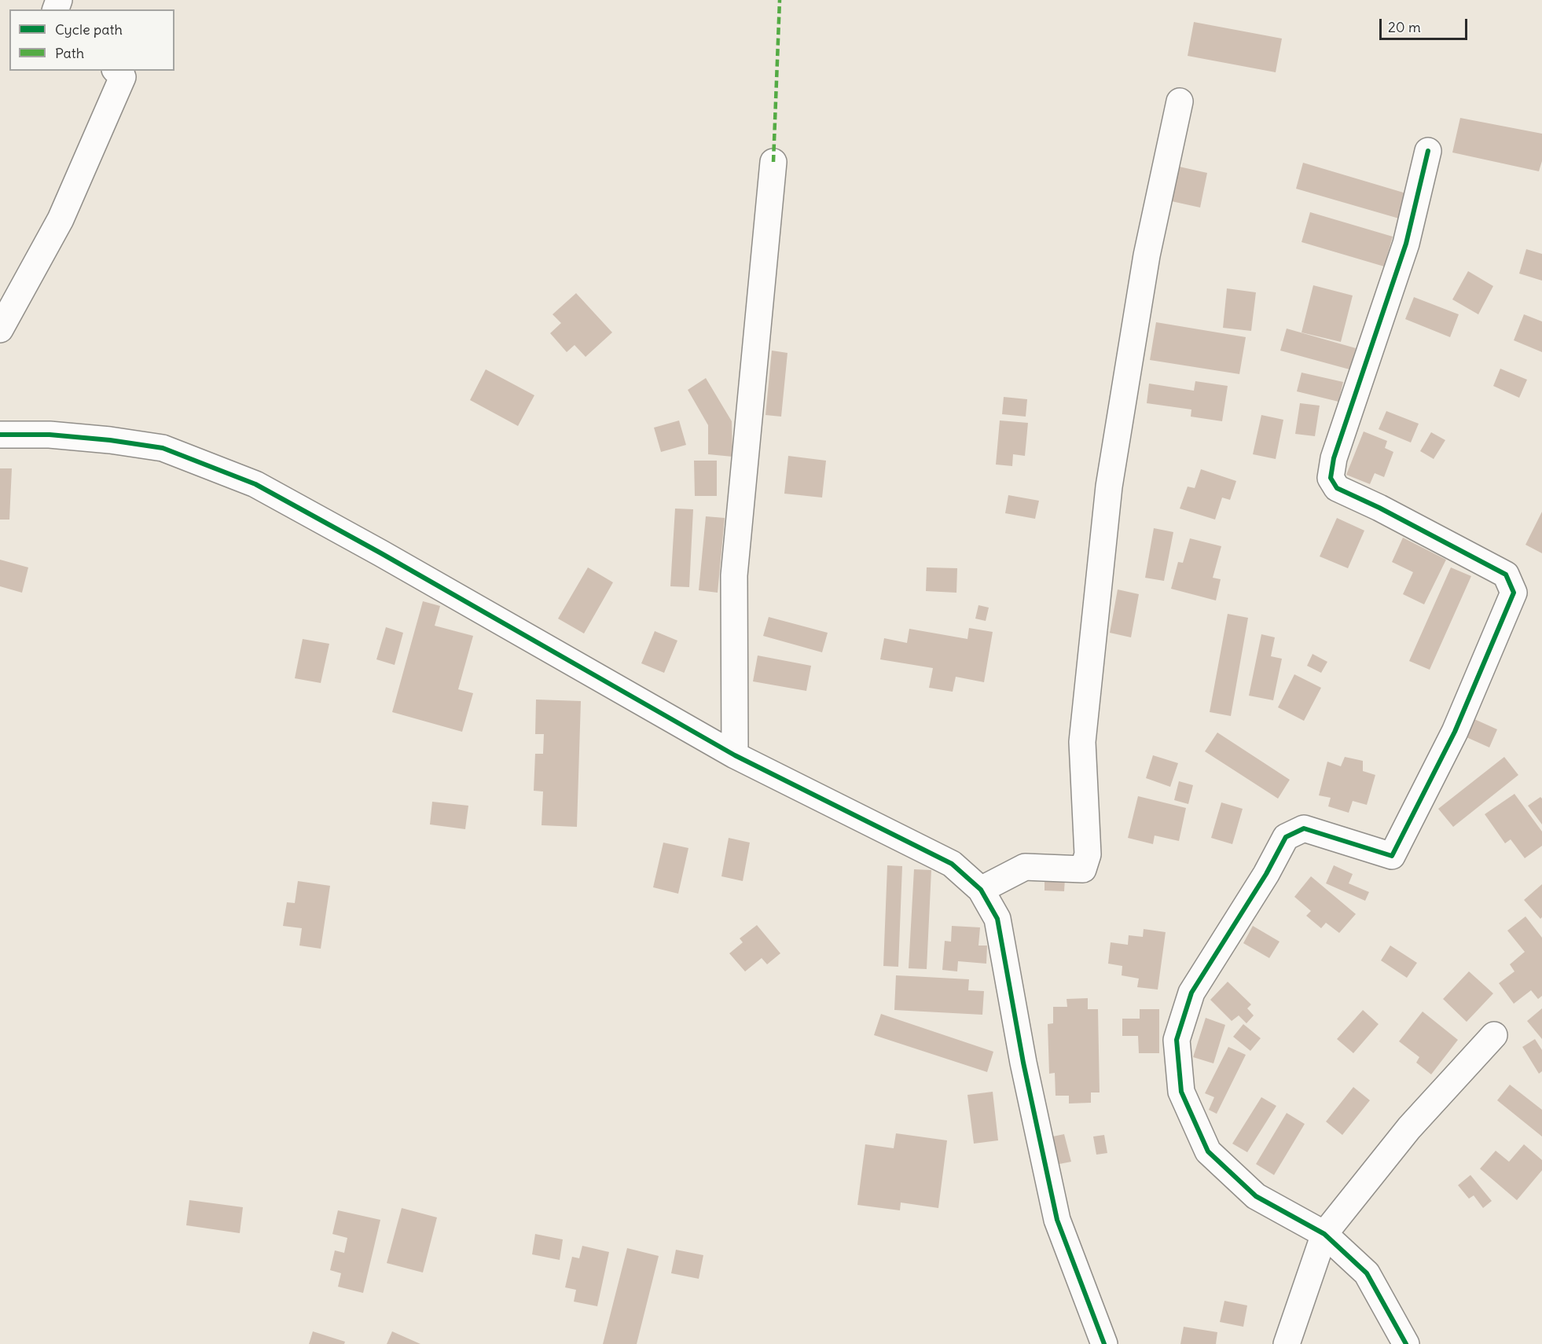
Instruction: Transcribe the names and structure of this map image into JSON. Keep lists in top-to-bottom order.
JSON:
{
  "legend": ["Cycle path", "Path"],
  "scale_bar": "20 m"
}
